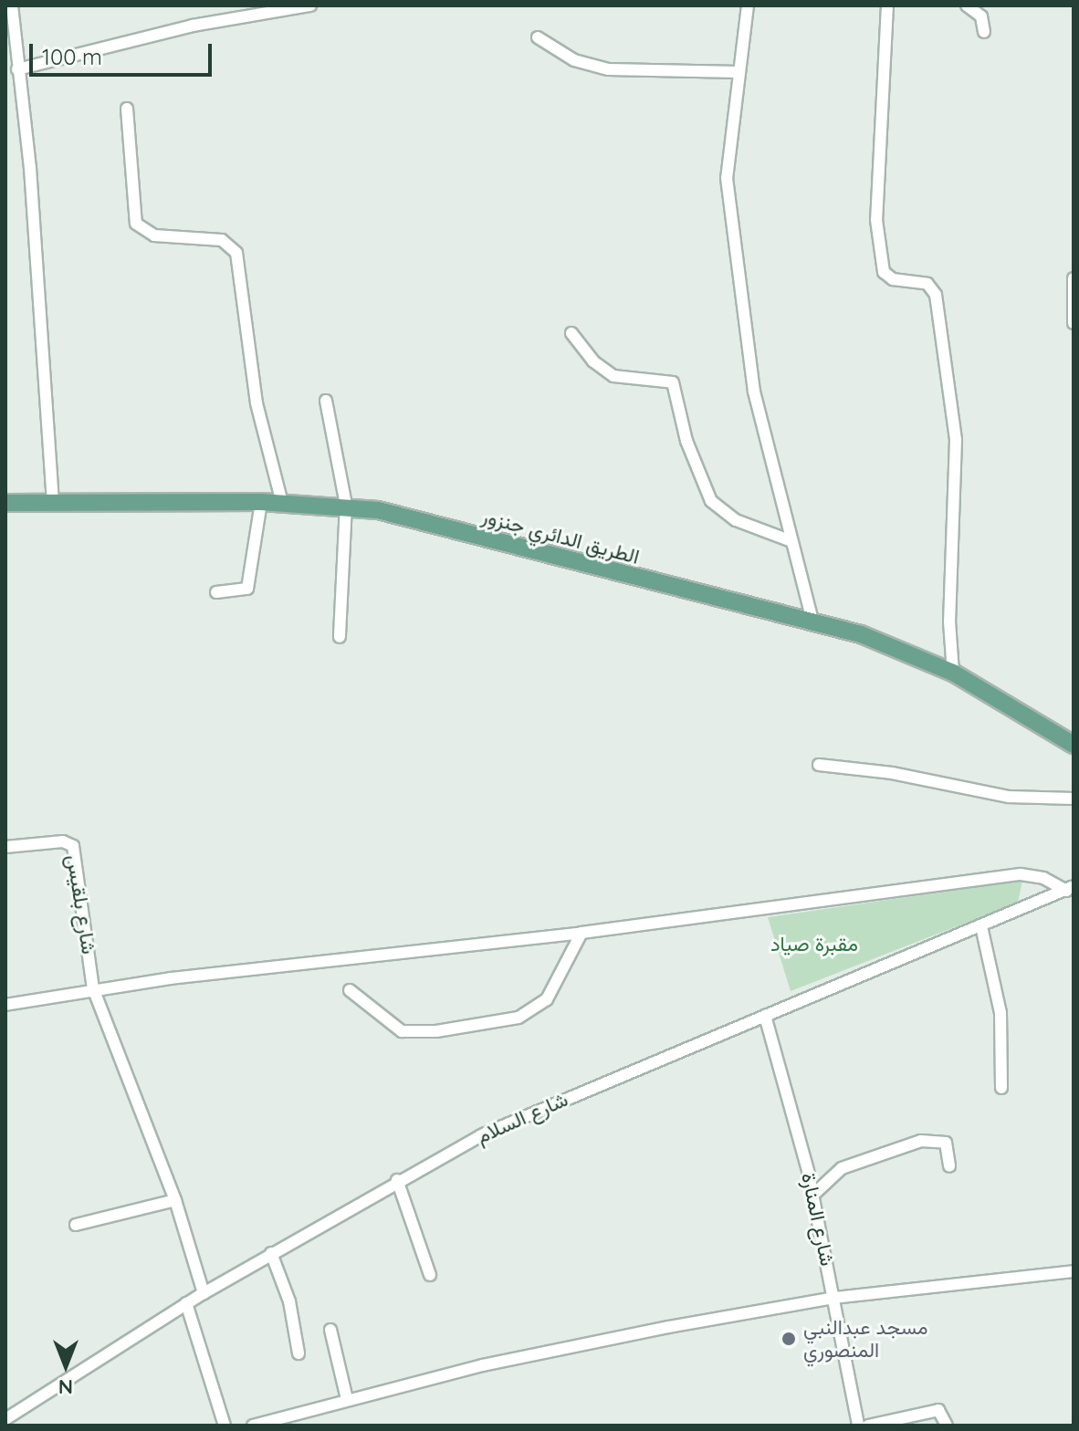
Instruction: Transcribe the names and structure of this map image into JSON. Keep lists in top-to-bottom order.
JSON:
{
  "streets": {
    "main road": ["الطريق الدائري جنزور"],
    "street": ["شارع بلقيس", "شارع السلام", "شارع المنارة"]
  },
  "crossings": [
    ["شارع السلام", "شارع المنارة"]
  ],
  "parks": ["مقبرة صياد"],
  "places": ["مسجد عبدالنبي المنصوري"],
  "scale_bar": "100 m",
  "north": "bottom"
}
